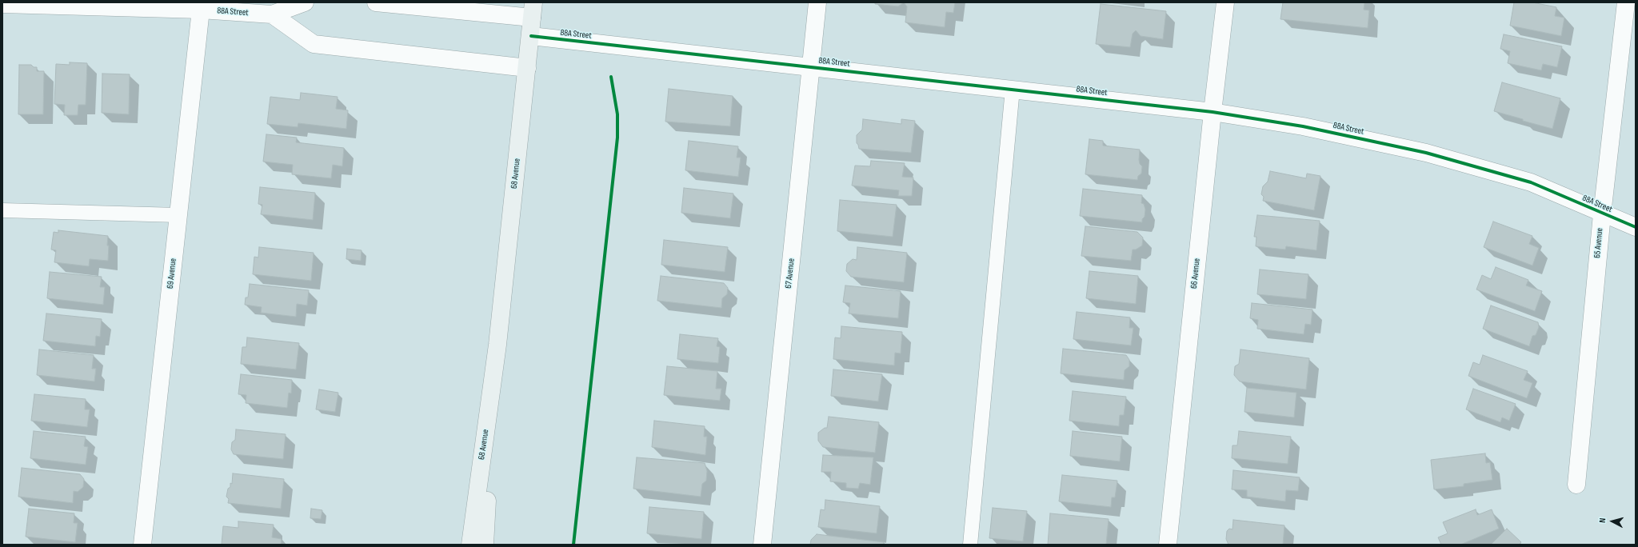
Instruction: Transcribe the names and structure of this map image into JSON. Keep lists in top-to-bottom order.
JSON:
{
  "streets": {
    "main road": ["68 Avenue"],
    "street": [
      "88A Street",
      "65 Avenue",
      "69 Avenue",
      "67 Avenue",
      "66 Avenue"
    ]
  },
  "crossings": [
    ["88A Street", "68 Avenue"],
    ["88A Street", "65 Avenue"],
    ["88A Street", "69 Avenue"],
    ["88A Street", "67 Avenue"],
    ["88A Street", "66 Avenue"]
  ],
  "north": "left"
}
